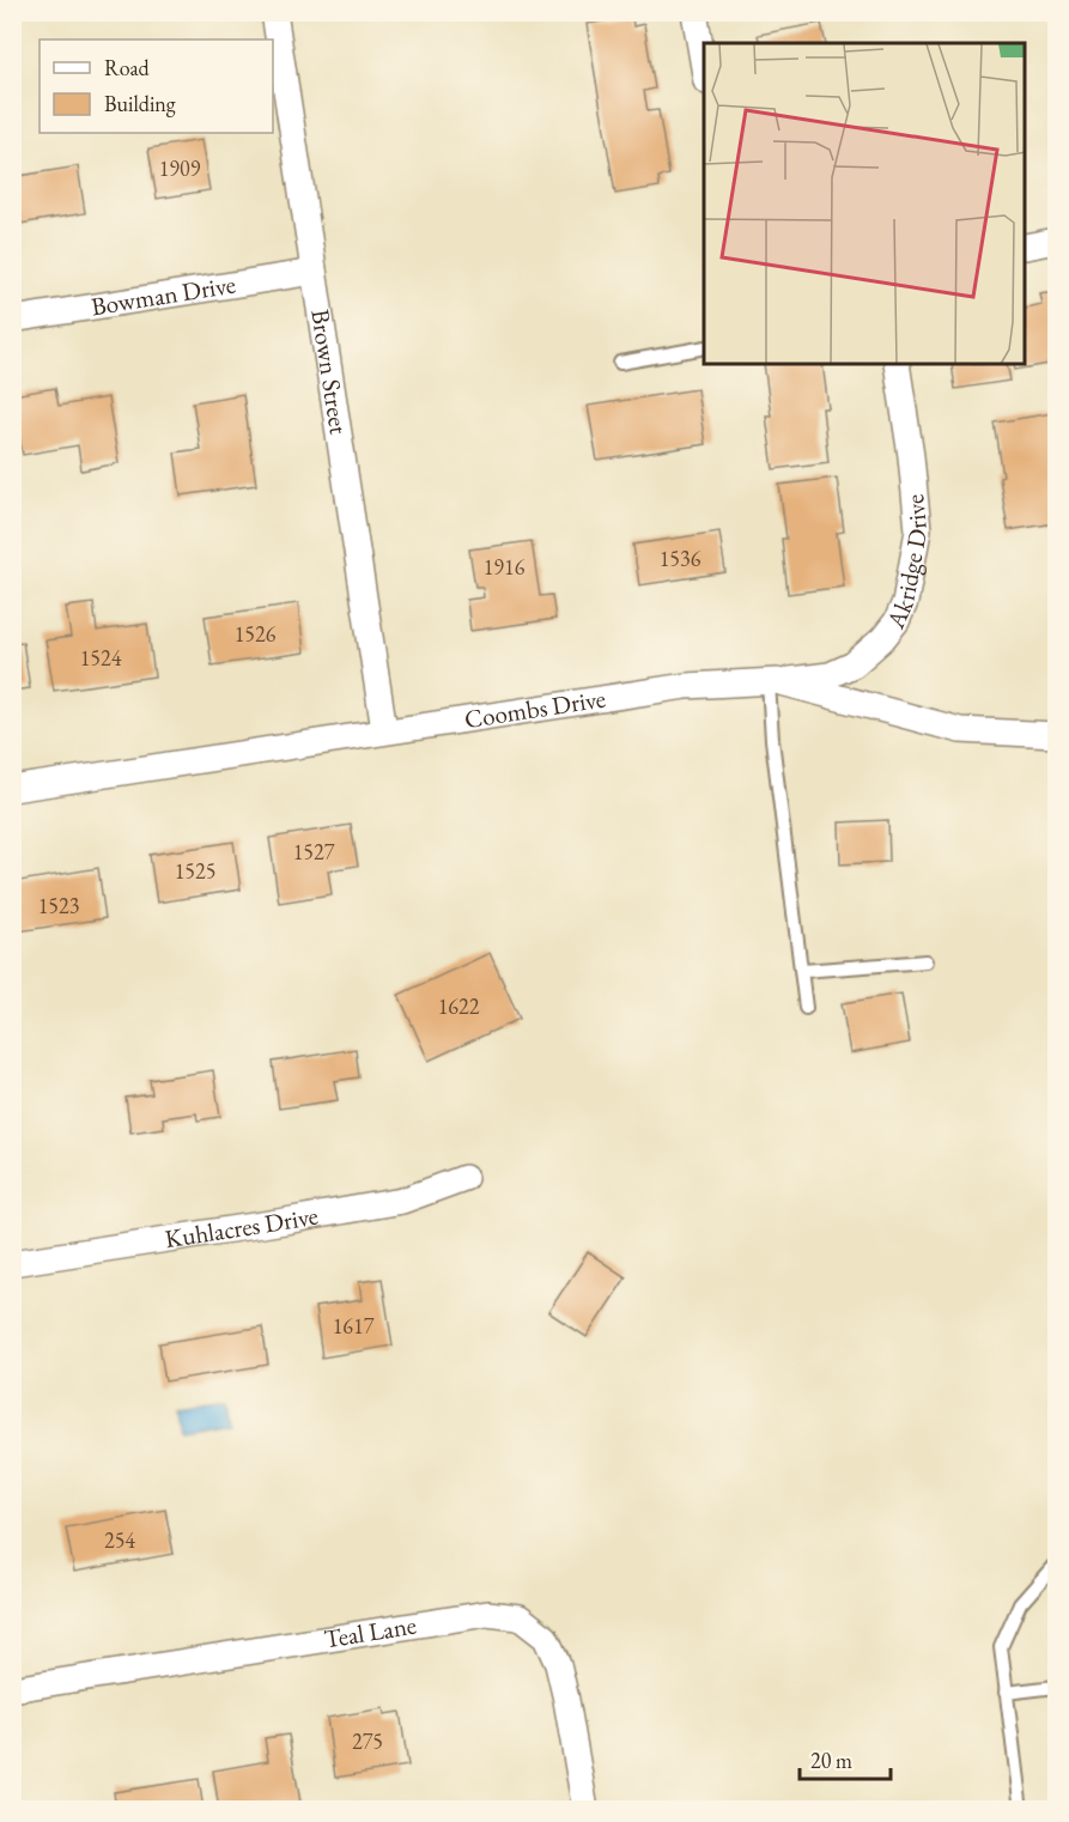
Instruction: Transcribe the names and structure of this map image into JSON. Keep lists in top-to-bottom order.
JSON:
{
  "streets": {
    "street": [
      "Bowman Drive",
      "Brown Street",
      "Akridge Drive",
      "Coombs Drive",
      "Kuhlacres Drive",
      "Teal Lane"
    ]
  },
  "crossings": [
    ["Bowman Drive", "Brown Street"],
    ["Brown Street", "Coombs Drive"],
    ["Akridge Drive", "Coombs Drive"]
  ],
  "house_numbers": [
    "1909",
    "1536",
    "1916",
    "1526",
    "1524",
    "1527",
    "1525",
    "1523",
    "1622",
    "1617",
    "254",
    "275"
  ],
  "legend": ["Road", "Building"],
  "scale_bar": "20 m"
}
